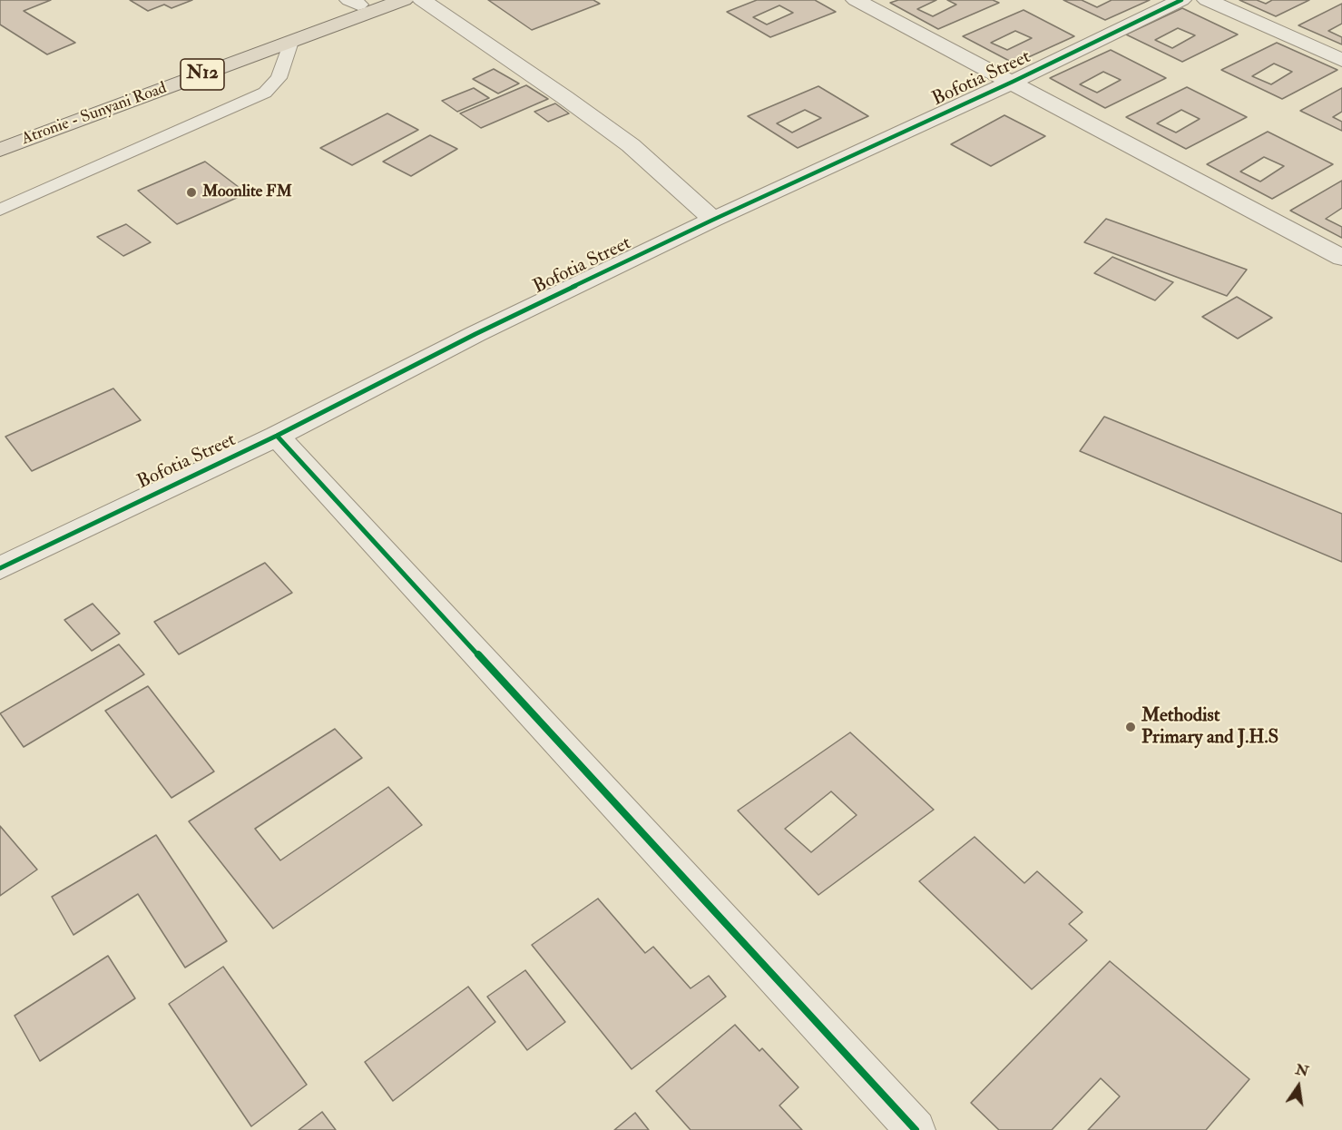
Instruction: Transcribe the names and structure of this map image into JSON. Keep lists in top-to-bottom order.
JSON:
{
  "streets": {
    "highway": ["N12", "Atronie - Sunyani Road"],
    "street": ["Bofotia Street"]
  },
  "places": ["Moonlite FM", "Methodist Primary and J.H.S"],
  "north": "top"
}
